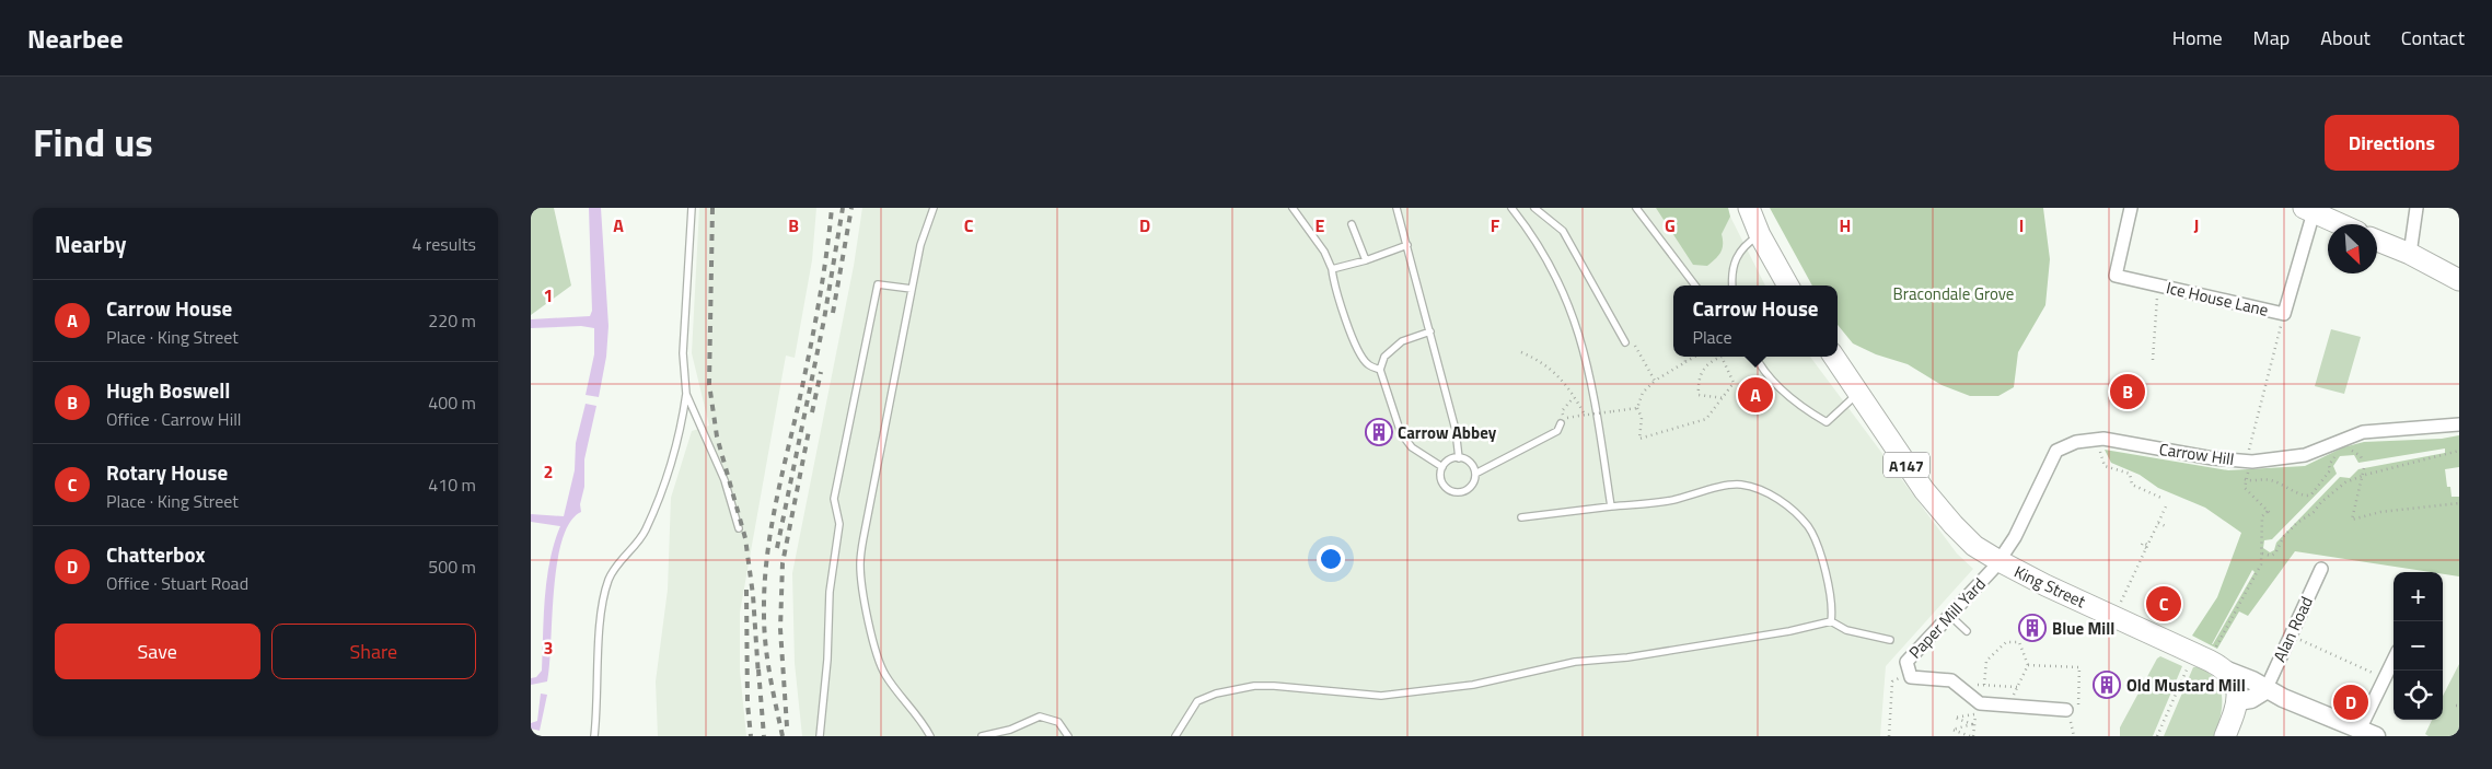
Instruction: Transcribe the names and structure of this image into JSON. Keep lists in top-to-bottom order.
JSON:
{
  "streets": {
    "main road": ["A147", "King Street"],
    "street": [
      "Ice House Lane",
      "Carrow Hill",
      "Paper Mill Yard",
      "Alan Road"
    ]
  },
  "crossings": [
    ["Carrow Hill", "King Street"],
    ["Carrow Hill", "Paper Mill Yard"],
    ["King Street", "Paper Mill Yard"],
    ["King Street", "Alan Road"]
  ],
  "parks": ["Bracondale Grove"],
  "places": {
    "building": ["Carrow Abbey", "Blue Mill", "Old Mustard Mill"]
  },
  "north": "bottom right",
  "page": {
    "header": "Nearbee",
    "nav": [
      "Home",
      "Map",
      "About",
      "Contact"
    ],
    "title": "Find us",
    "buttons": [
      "Directions",
      ["Save", "Share"]
    ],
    "heading": ["Nearby", "4 results"],
    "list": [
      {
        "mark": "A",
        "name": "Carrow House",
        "note": "Place · King Street",
        "value": "220 m"
      },
      {
        "mark": "B",
        "name": "Hugh Boswell",
        "note": "Office · Carrow Hill",
        "value": "400 m"
      },
      {
        "mark": "C",
        "name": "Rotary House",
        "note": "Place · King Street",
        "value": "410 m"
      },
      {
        "mark": "D",
        "name": "Chatterbox",
        "note": "Office · Stuart Road",
        "value": "500 m"
      }
    ],
    "popup": ["Carrow House", "Place"],
    "pins": [
      "B",
      "A",
      "C",
      "D"
    ],
    "map_buttons": ["+", "−"]
  },
  "grid": {
    "columns": [
      "A",
      "B",
      "C",
      "D",
      "E",
      "F",
      "G",
      "H",
      "I",
      "J"
    ],
    "rows": ["1", "2", "3"]
  }
}
